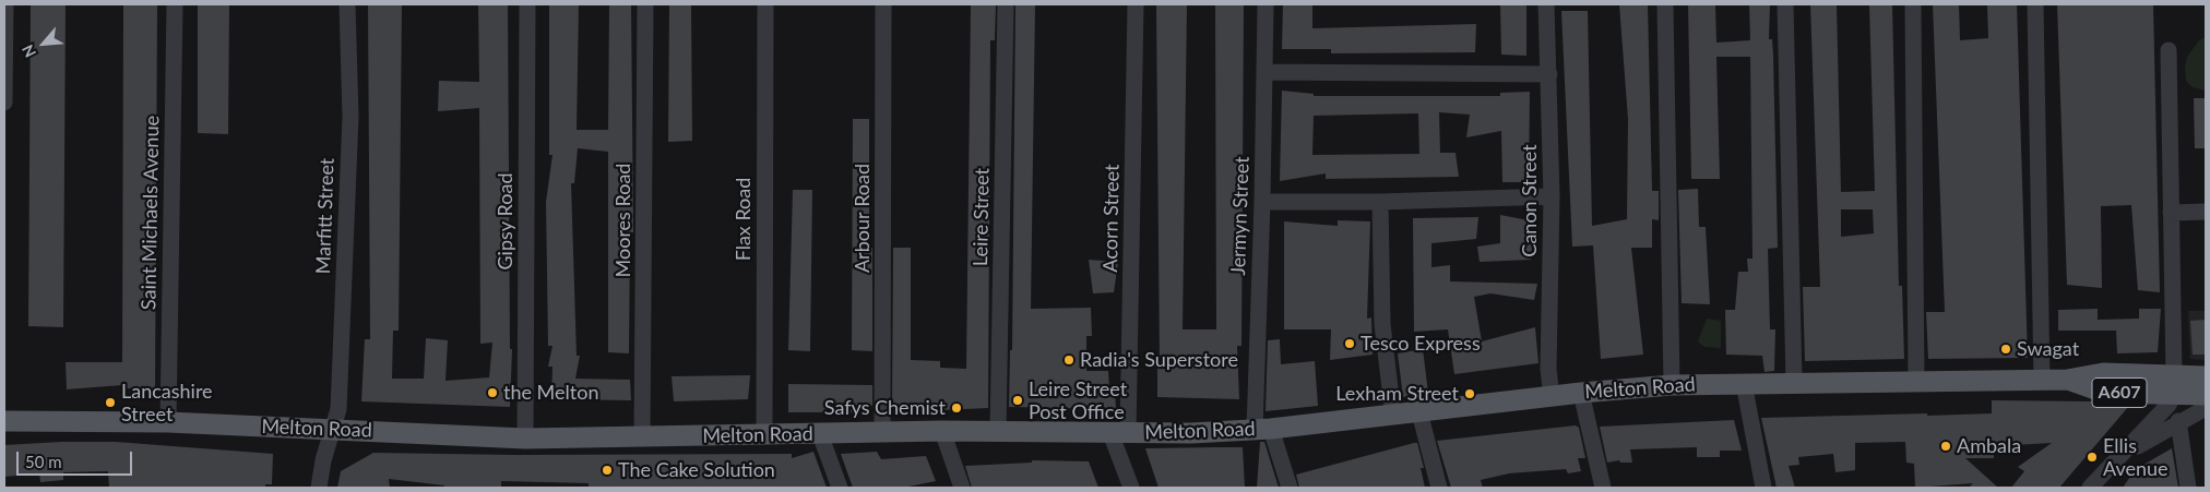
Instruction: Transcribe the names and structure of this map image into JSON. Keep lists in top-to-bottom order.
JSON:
{
  "streets": {
    "main road": ["Melton Road", "A607"],
    "street": [
      "Canon Street",
      "Saint Michaels Avenue",
      "Marfitt Street",
      "Jermyn Street",
      "Leire Street",
      "Arbour Road",
      "Acorn Street",
      "Flax Road",
      "Moores Road",
      "Gipsy Road"
    ]
  },
  "crossings": [
    ["Canon Street", "Melton Road"],
    ["Saint Michaels Avenue", "Melton Road"],
    ["Marfitt Street", "Melton Road"],
    ["Jermyn Street", "Melton Road"],
    ["Leire Street", "Melton Road"],
    ["Arbour Road", "Melton Road"],
    ["Acorn Street", "Melton Road"],
    ["Flax Road", "Melton Road"],
    ["Moores Road", "Melton Road"],
    ["Gipsy Road", "Melton Road"],
    ["Melton Road", "A607"]
  ],
  "places": [
    "Tesco Express",
    "Swagat",
    "Radia's Superstore",
    "the Melton",
    "Lexham Street",
    "Leire Street Post Office",
    "Lancashire Street",
    "Safys Chemist",
    "Ambala",
    "Ellis Avenue",
    "The Cake Solution"
  ],
  "scale_bar": "50 m",
  "north": "bottom left"
}
